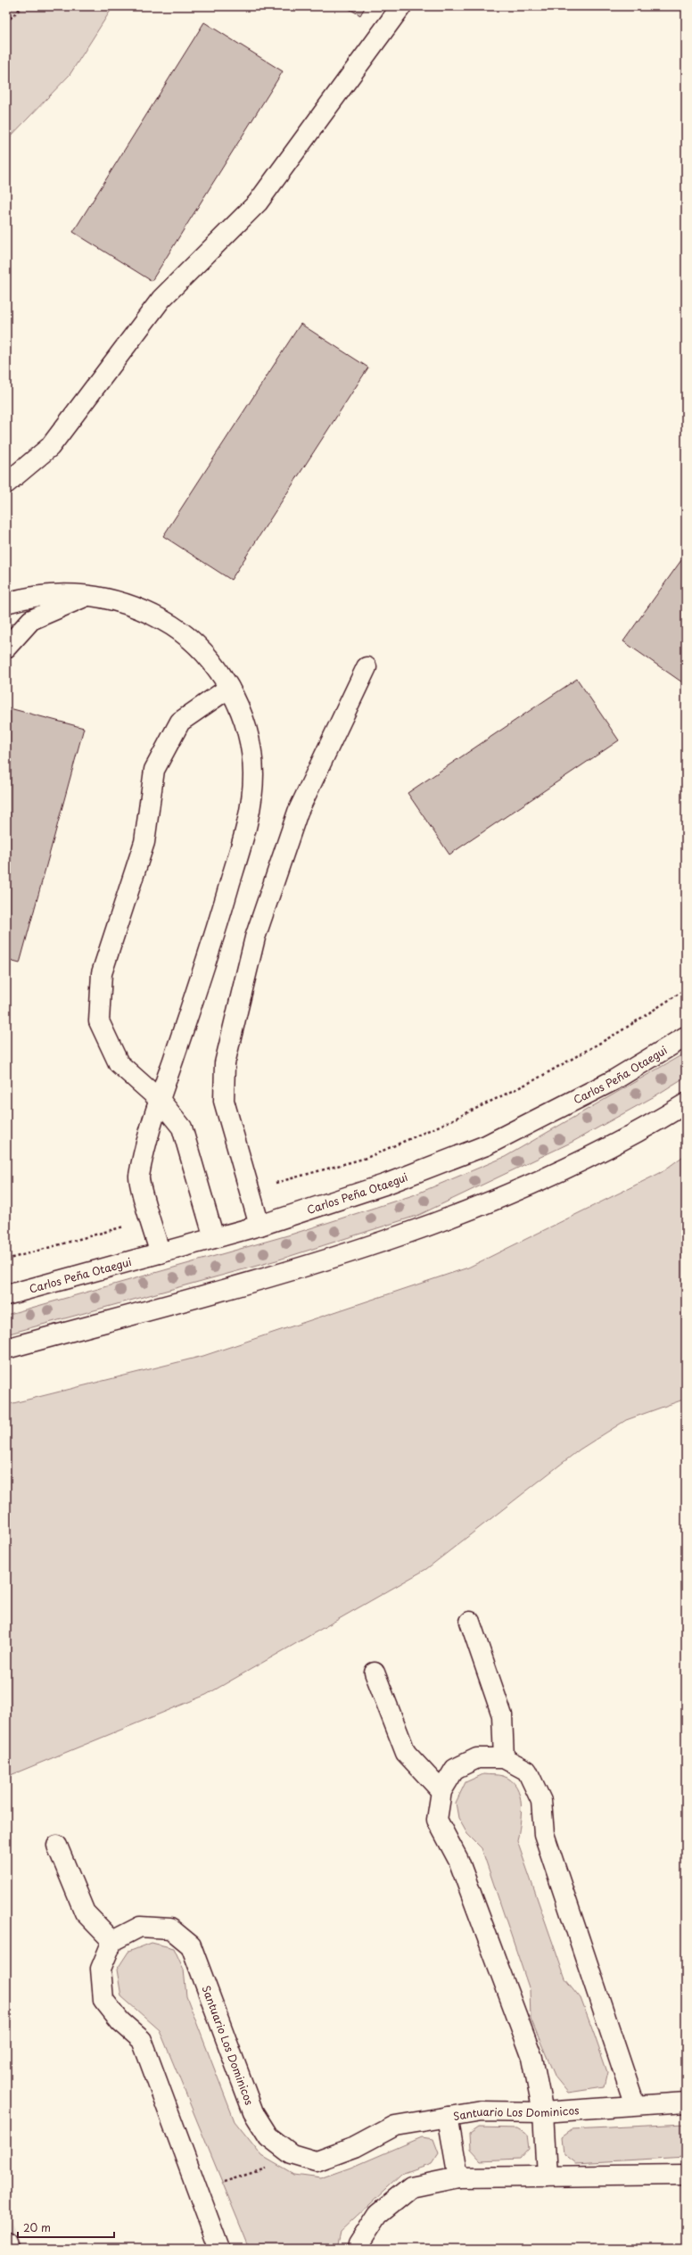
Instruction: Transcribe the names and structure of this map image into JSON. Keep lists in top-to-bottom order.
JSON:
{
  "streets": {
    "street": ["Carlos Peña Otaegui", "Santuario Los Dominicos"]
  },
  "scale_bar": "20 m"
}
